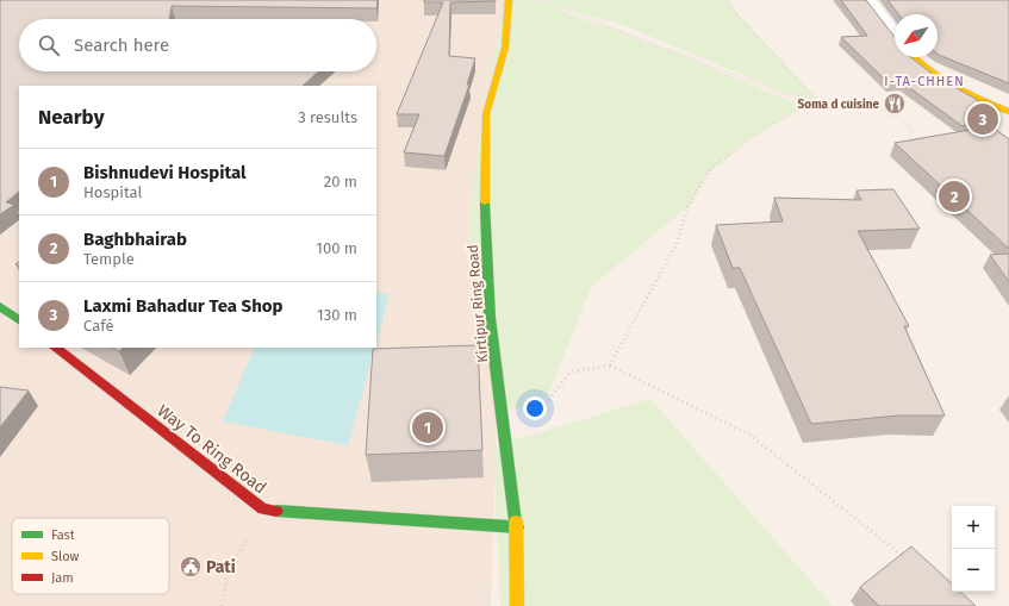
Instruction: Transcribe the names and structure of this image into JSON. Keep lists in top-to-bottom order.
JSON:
{
  "streets": {
    "street": ["Kirtipur Ring Road", "Way To Ring Road"]
  },
  "crossings": [
    ["Kirtipur Ring Road", "Way To Ring Road"]
  ],
  "districts": ["I-TA-CHHEN"],
  "places": {
    "restaurant": ["Soma d cuisine"],
    "public building": ["Pati"]
  },
  "legend": ["Fast", "Slow", "Jam"],
  "north": "bottom left",
  "page": {
    "search": "Search here",
    "heading": ["Nearby", "3 results"],
    "pins": ["3", "2", "1"],
    "list": [
      {
        "mark": "1",
        "name": "Bishnudevi Hospital",
        "note": "Hospital",
        "value": "20 m"
      },
      {
        "mark": "2",
        "name": "Baghbhairab",
        "note": "Temple",
        "value": "100 m"
      },
      {
        "mark": "3",
        "name": "Laxmi Bahadur Tea Shop",
        "note": "Café",
        "value": "130 m"
      }
    ],
    "map_buttons": ["+", "−"]
  }
}
